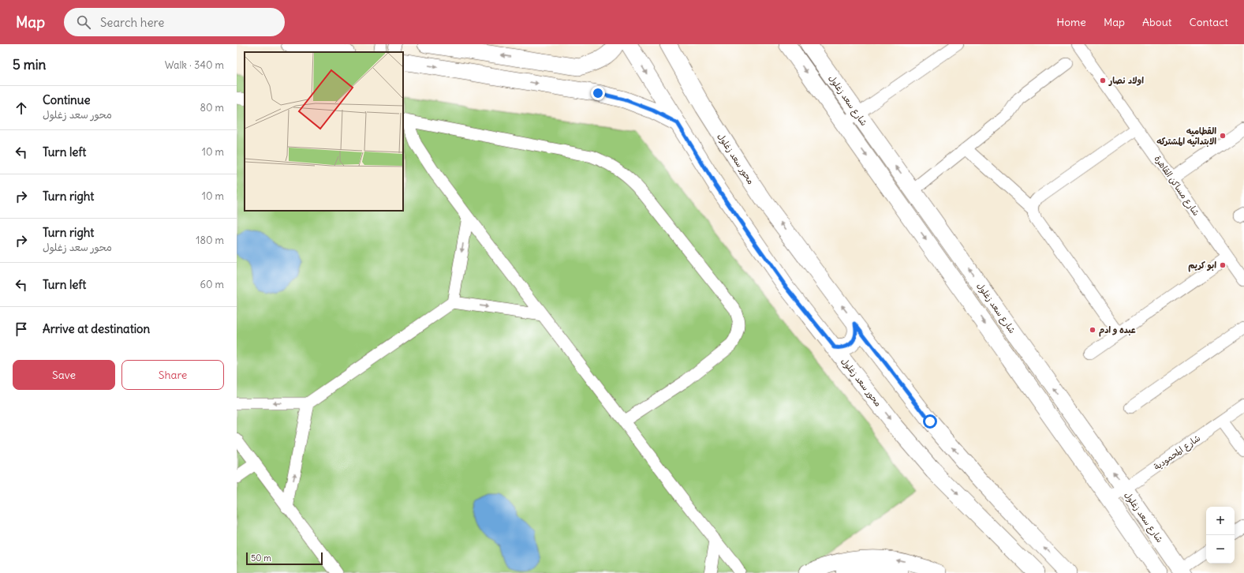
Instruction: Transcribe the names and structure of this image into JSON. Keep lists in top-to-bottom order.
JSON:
{
  "streets": {
    "street": [
      "شارع سعد زغلول",
      "محور سعد زغلول",
      "شارع مساكن القاهرة",
      "شارع المحمودية"
    ]
  },
  "crossings": [
    ["شارع سعد زغلول", "شارع المحمودية"]
  ],
  "places": [
    "اولاد نصار",
    "القطاميه الابتدائيه المشتركه",
    "ابو كريم",
    "عبده و ادم"
  ],
  "scale_bar": "50 m",
  "page": {
    "header": "Map",
    "search": "Search here",
    "nav": [
      "Home",
      "Map",
      "About",
      "Contact"
    ],
    "heading": ["5 min", "Walk · 340 m"],
    "list": [
      ["Continue", "محور سعد زغلول", "80 m"],
      ["Turn left", "10 m"],
      ["Turn right", "10 m"],
      ["Turn right", "محور سعد زغلول", "180 m"],
      ["Turn left", "60 m"],
      "Arrive at destination"
    ],
    "buttons": ["Save", "Share"],
    "map_buttons": ["+", "−"],
    "scale": "50 m"
  }
}
